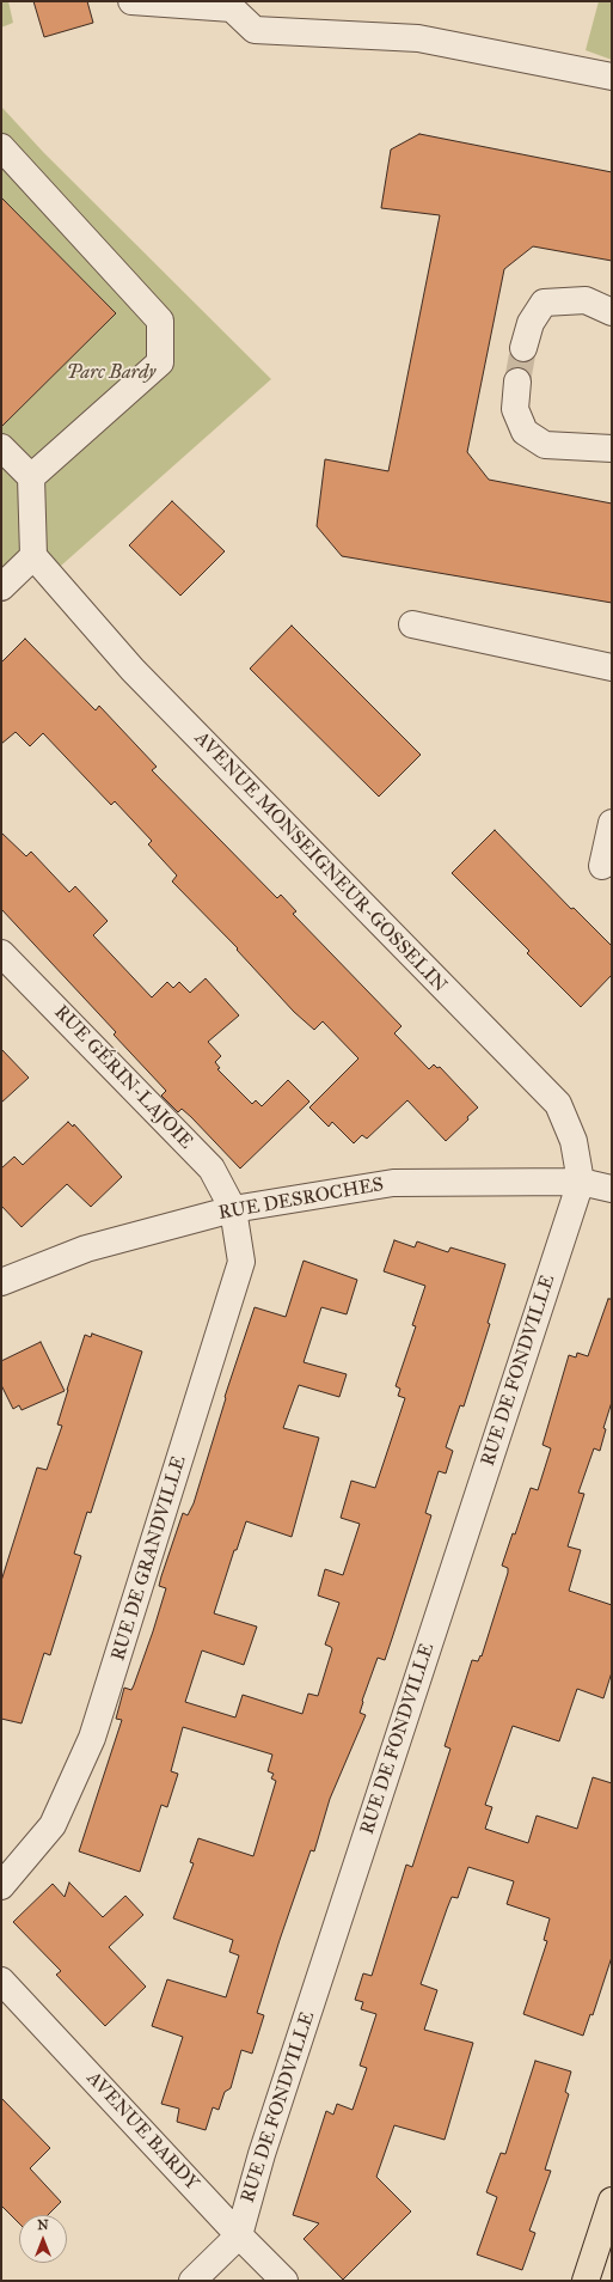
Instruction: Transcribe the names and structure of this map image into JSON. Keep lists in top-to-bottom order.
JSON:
{
  "streets": {
    "street": [
      "AVENUE MONSEIGNEUR-GOSSELIN",
      "RUE GÉRIN-LAJOIE",
      "RUE DESROCHES",
      "RUE DE FONDVILLE",
      "RUE DE GRANDVILLE",
      "AVENUE BARDY"
    ]
  },
  "crossings": [
    ["AVENUE MONSEIGNEUR-GOSSELIN", "RUE DESROCHES"],
    ["AVENUE MONSEIGNEUR-GOSSELIN", "RUE DE FONDVILLE"],
    ["RUE GÉRIN-LAJOIE", "RUE DESROCHES"],
    ["RUE GÉRIN-LAJOIE", "RUE DE GRANDVILLE"],
    ["RUE DESROCHES", "RUE DE FONDVILLE"],
    ["RUE DESROCHES", "RUE DE GRANDVILLE"],
    ["RUE DE FONDVILLE", "AVENUE BARDY"]
  ],
  "parks": ["Parc Bardy"],
  "north": "top"
}
